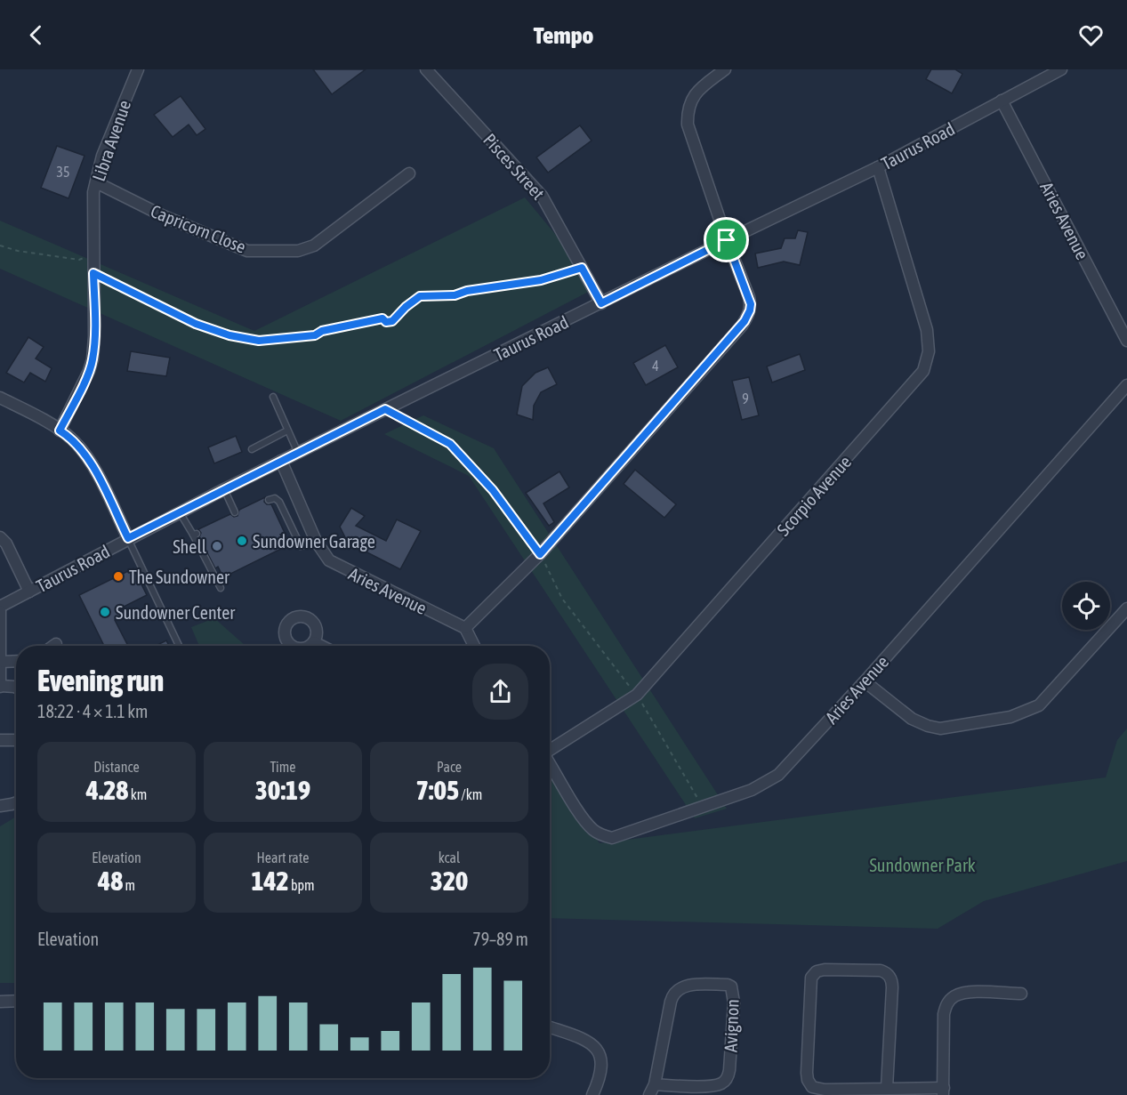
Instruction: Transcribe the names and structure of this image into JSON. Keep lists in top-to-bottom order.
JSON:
{
  "streets": {
    "street": [
      "Libra Avenue",
      "Taurus Road",
      "Pisces Street",
      "Aries Avenue",
      "Capricorn Close",
      "Scorpio Avenue",
      "Avignon"
    ]
  },
  "crossings": [
    ["Libra Avenue", "Capricorn Close"],
    ["Taurus Road", "Pisces Street"],
    ["Taurus Road", "Aries Avenue"],
    ["Taurus Road", "Scorpio Avenue"]
  ],
  "parks": ["Sundowner Park"],
  "places": [
    "Sundowner Garage",
    "Shell",
    "The Sundowner",
    "Sundowner Center"
  ],
  "house_numbers": ["35", "4", "9"],
  "page": {
    "header": "Tempo",
    "heading": ["Evening run", "18:22 · 4 × 1.1 km"],
    "stats": [
      ["Distance", "4.28 km"],
      ["Time", "30:19"],
      ["Pace", "7:05 /km"],
      ["Elevation", "48 m"],
      ["Heart rate", "142 bpm"],
      ["kcal", "320"]
    ],
    "chart": ["Elevation", "79–89 m"]
  }
}
